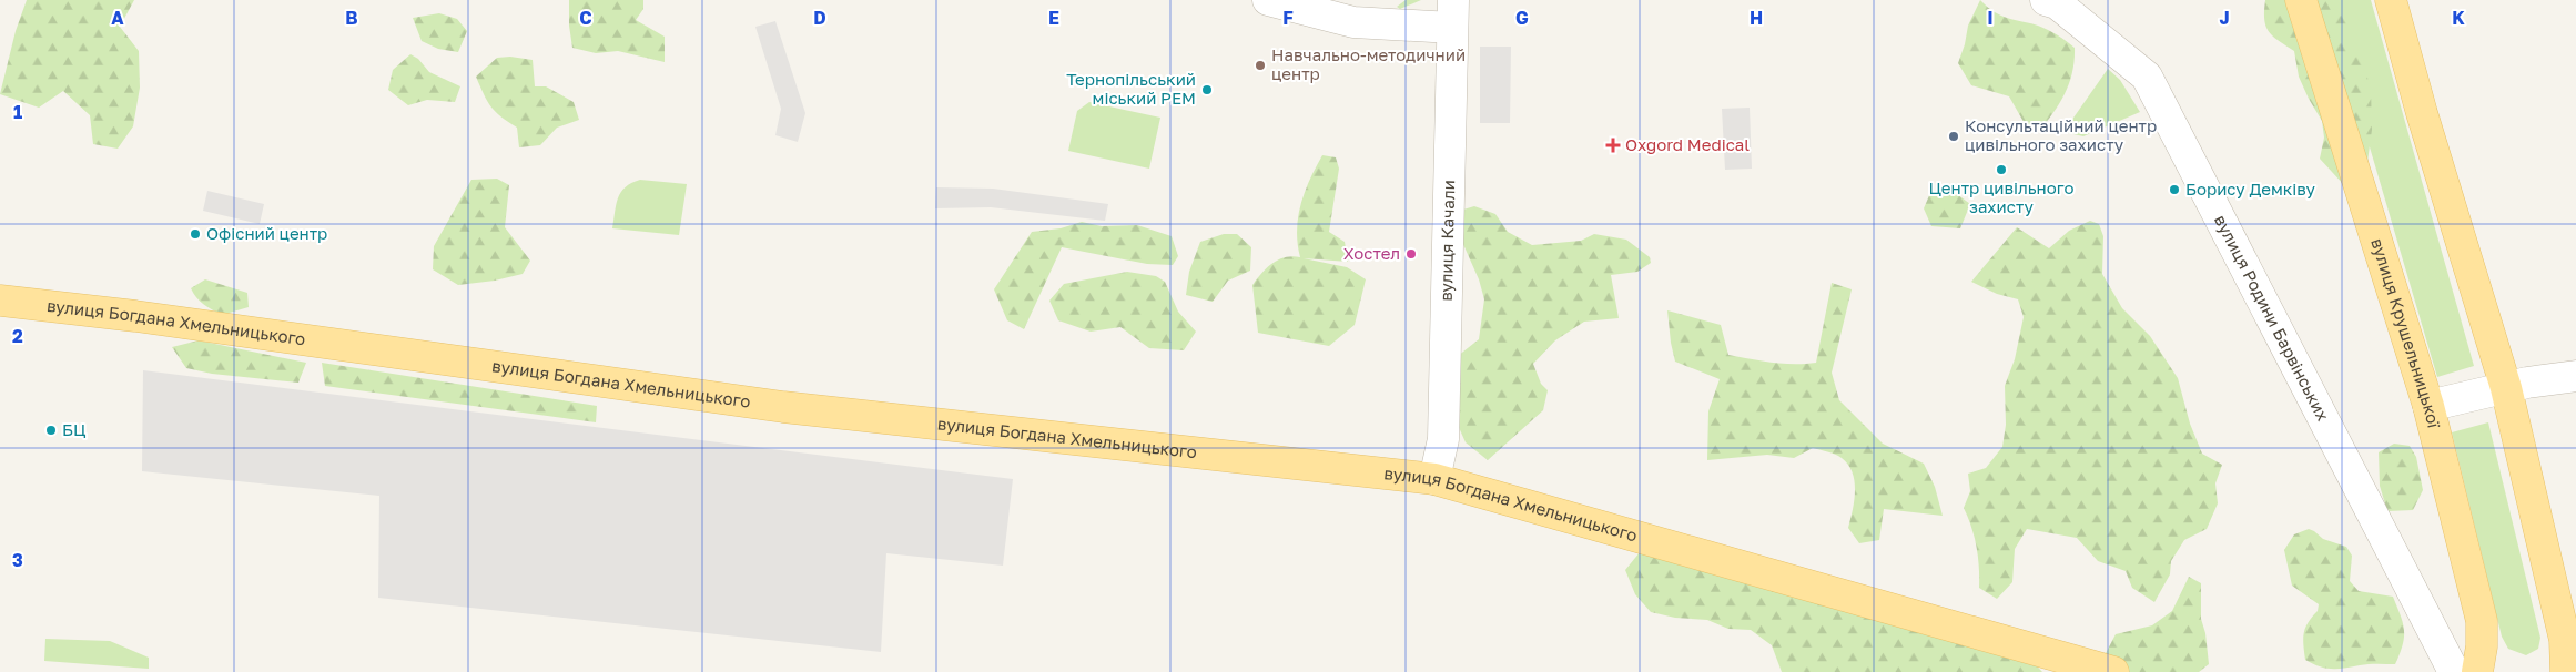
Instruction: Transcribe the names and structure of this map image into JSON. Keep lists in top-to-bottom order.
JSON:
{
  "streets": {
    "main road": ["вулиця Богдана Хмельницького", "вулиця Крушельницької"],
    "street": ["вулиця Качали", "вулиця Родини Барвінських"]
  },
  "crossings": [
    ["вулиця Качали", "вулиця Богдана Хмельницького"]
  ],
  "places": {
    "other": [
      "Навчально-методичний центр",
      "Тернопільський міський РЕМ",
      "Консультаційний центр цивільного захисту",
      "Центр цивільного захисту",
      "Борису Демківу",
      "Офісний центр",
      "Хостел",
      "БЦ"
    ],
    "health": ["Oxgord Medical"]
  },
  "grid": {
    "columns": [
      "A",
      "B",
      "C",
      "D",
      "E",
      "F",
      "G",
      "H",
      "I",
      "J",
      "K"
    ],
    "rows": ["1", "2", "3"]
  }
}
